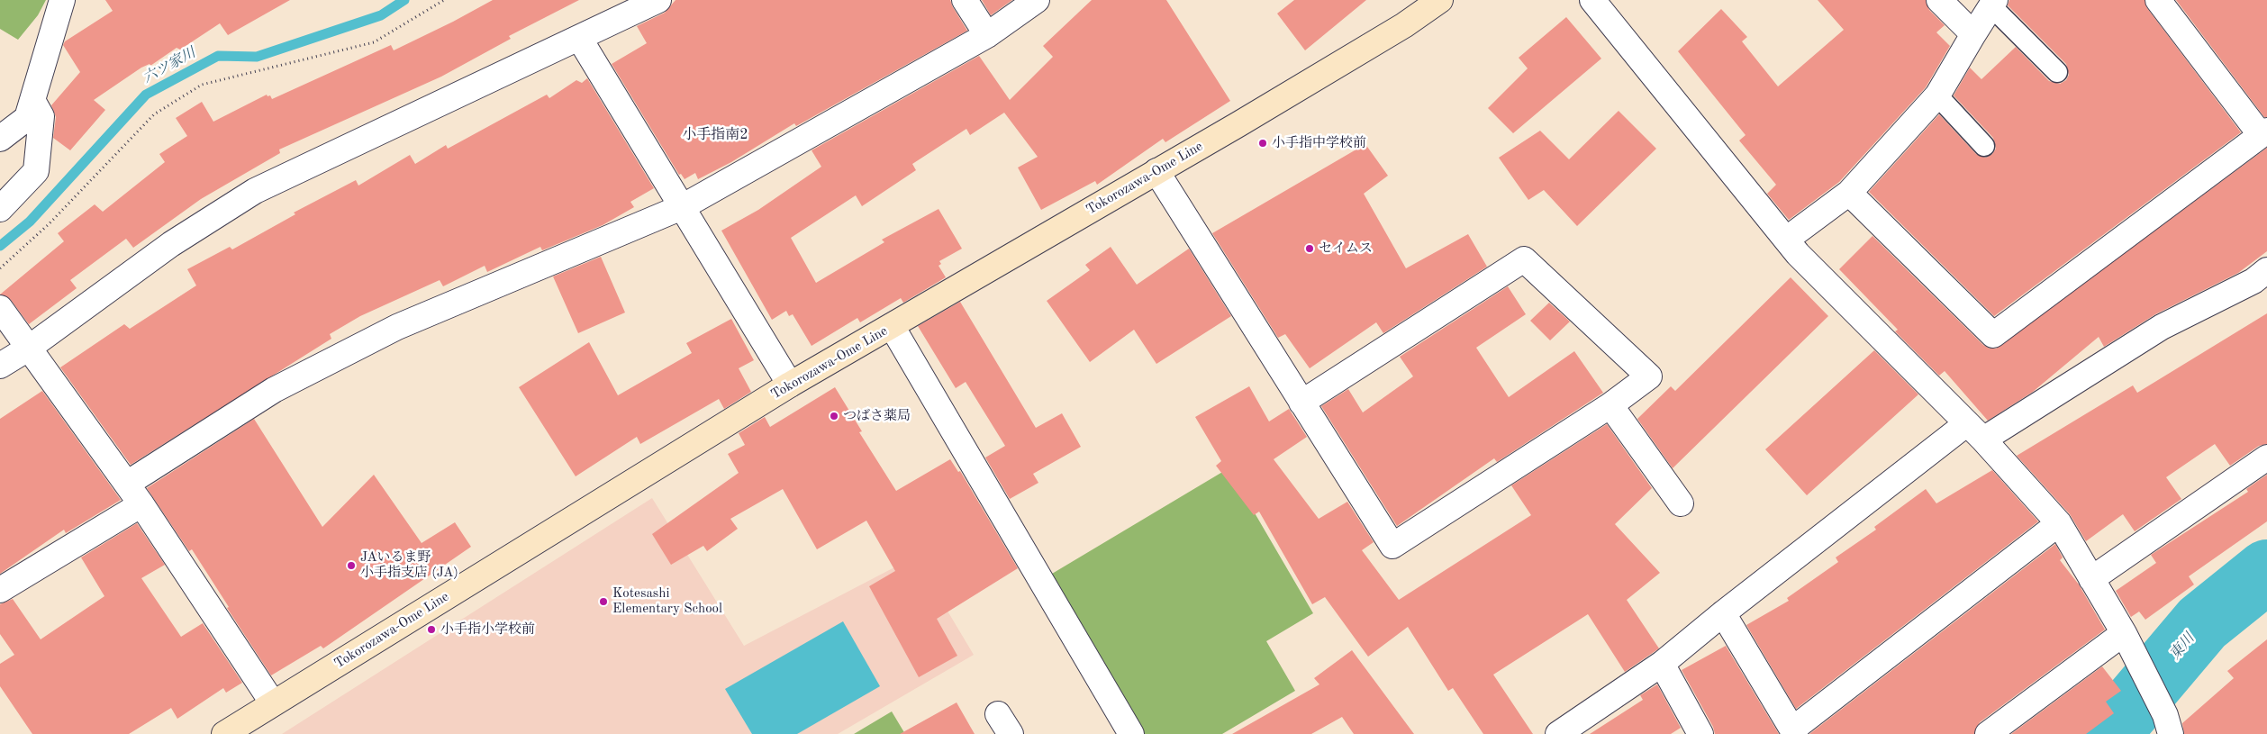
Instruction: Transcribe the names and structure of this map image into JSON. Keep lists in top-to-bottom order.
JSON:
{
  "streets": {
    "main road": ["Tokorozawa-Ome Line"]
  },
  "districts": ["小手指南2"],
  "water": ["六ツ家川", "東川"],
  "places": [
    "小手指中学校前",
    "セイムス",
    "つばさ薬局",
    "JAいるま野 小手指支店 (JA)",
    "Kotesashi Elementary School",
    "小手指小学校前"
  ]
}
